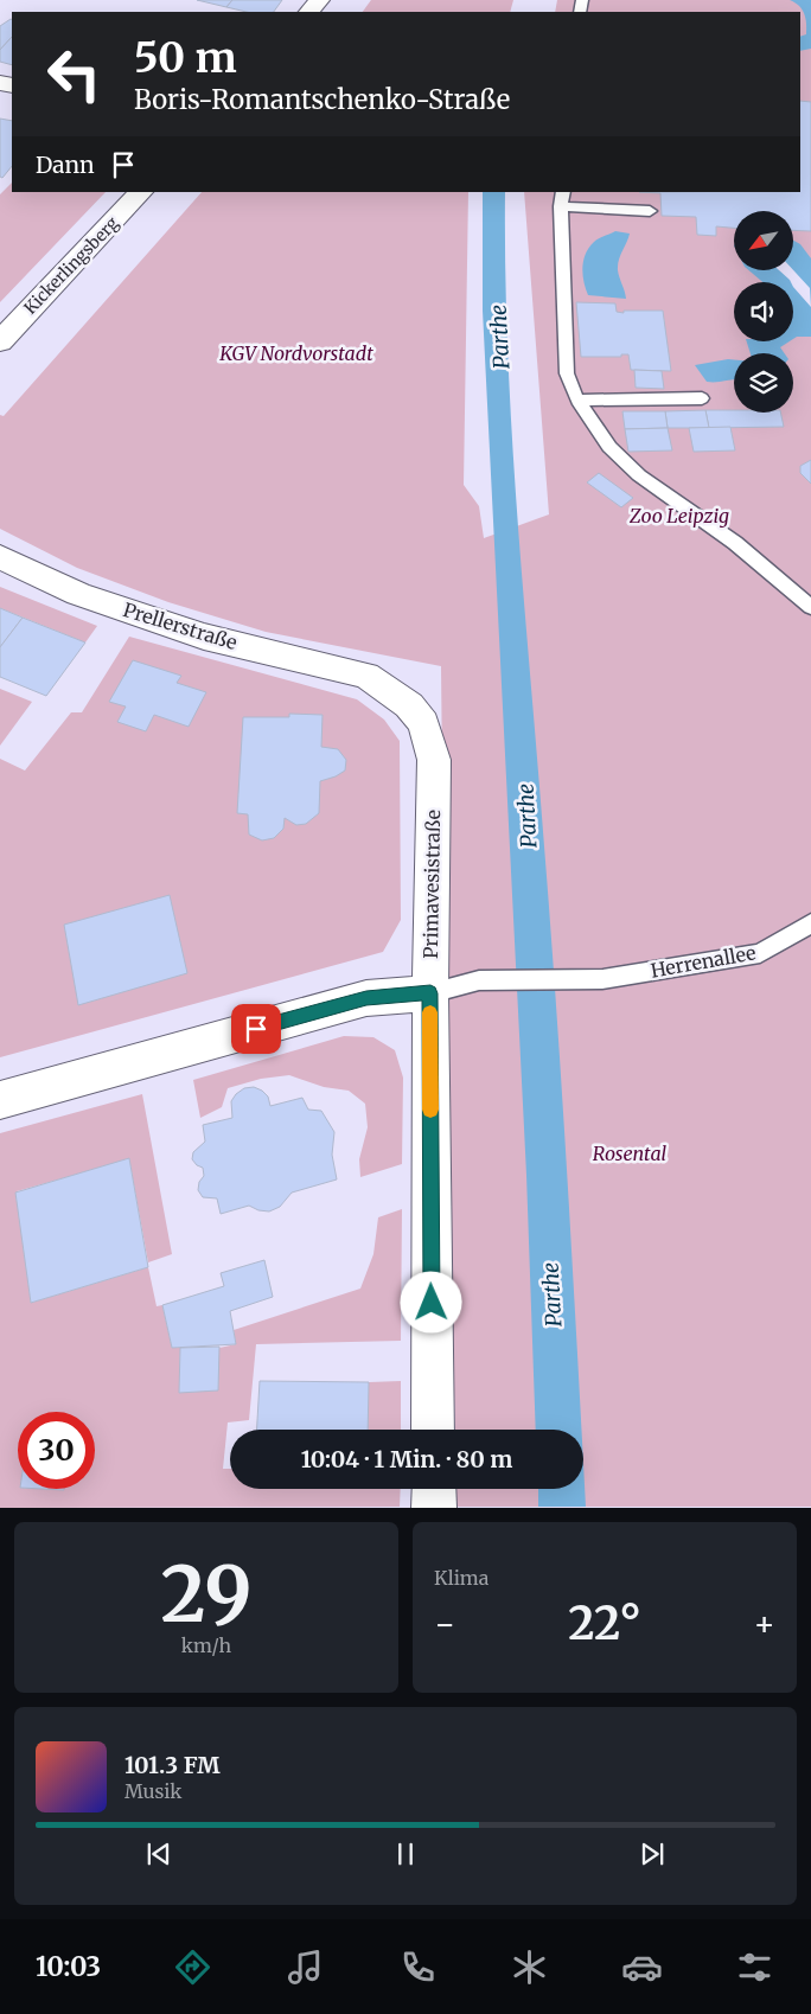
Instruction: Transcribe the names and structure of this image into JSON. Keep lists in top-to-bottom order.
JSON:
{
  "streets": {
    "street": ["Kickerlingsberg", "Prellerstraße", "Primavesistraße"],
    "lane": ["Herrenallee"]
  },
  "crossings": [
    ["Prellerstraße", "Primavesistraße"],
    ["Primavesistraße", "Herrenallee"]
  ],
  "water": ["Parthe"],
  "parks": ["KGV Nordvorstadt", "Zoo Leipzig", "Rosental"],
  "north": "bottom left",
  "page": {
    "turn": ["50 m", "Boris-Romantschenko-Straße"],
    "then": "Dann",
    "limit": "30",
    "trip": "10:04 · 1 Min. · 80 m",
    "tile": [
      ["29", "km/h"],
      "Klima"
    ],
    "heat": ["−", "22°", "+"],
    "song": ["101.3 FM", "Musik"],
    "tabs": "10:03"
  }
}
